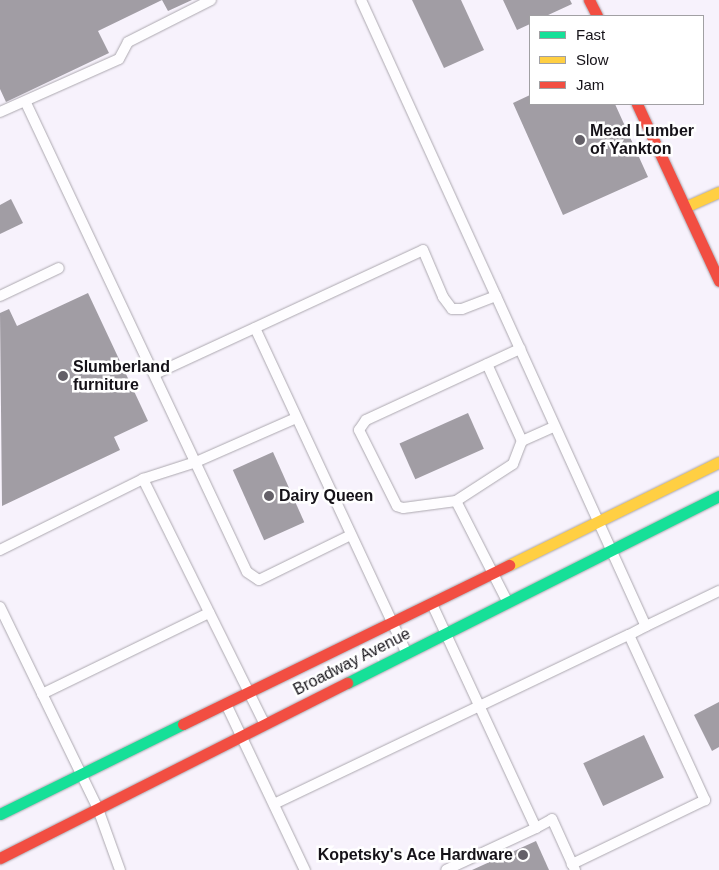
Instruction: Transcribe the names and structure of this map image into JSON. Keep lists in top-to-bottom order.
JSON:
{
  "streets": {
    "main road": ["Broadway Avenue"]
  },
  "places": [
    "Mead Lumber of Yankton",
    "Slumberland furniture",
    "Dairy Queen",
    "Kopetsky's Ace Hardware"
  ],
  "legend": ["Fast", "Slow", "Jam"]
}
